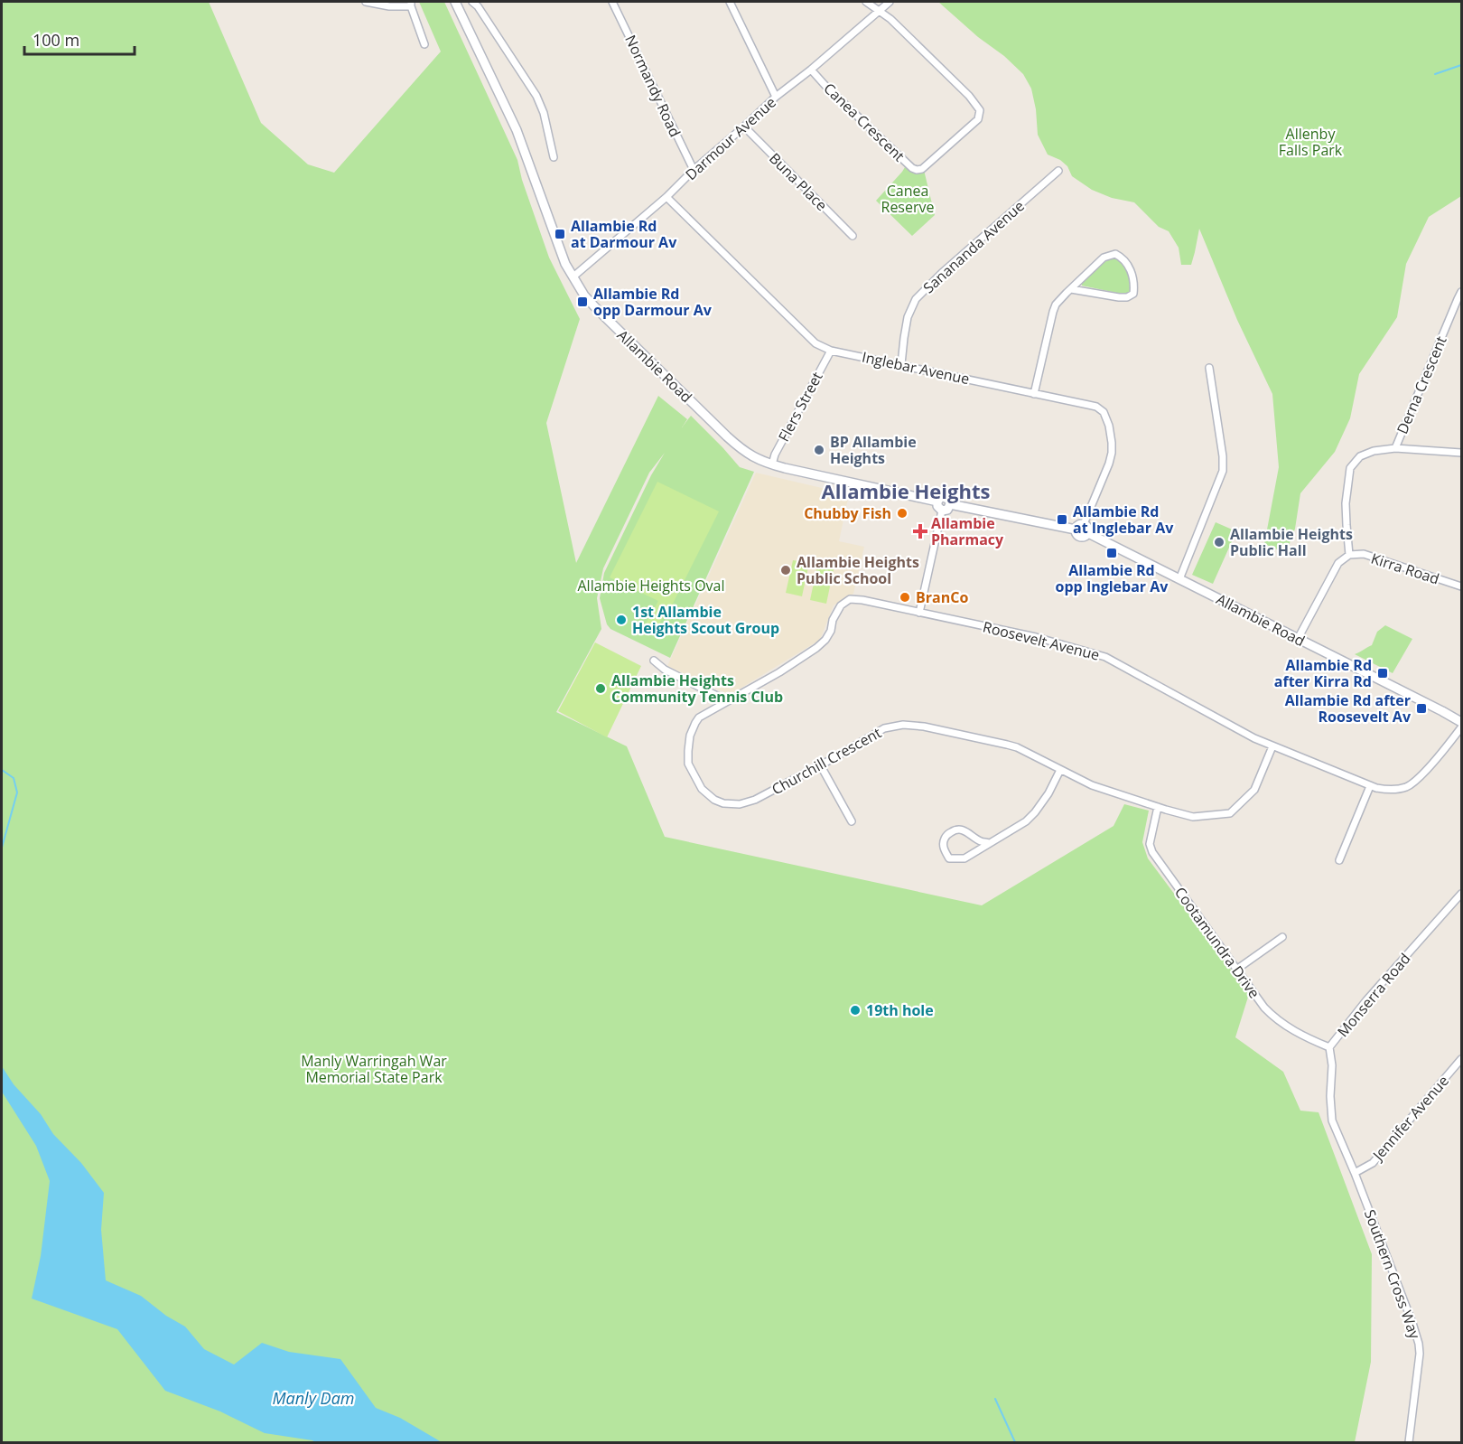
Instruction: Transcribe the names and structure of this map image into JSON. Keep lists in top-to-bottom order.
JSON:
{
  "streets": {
    "main road": ["Allambie Road"],
    "street": [
      "Normandy Road",
      "Canea Crescent",
      "Darmour Avenue",
      "Buna Place",
      "Sanananda Avenue",
      "Inglebar Avenue",
      "Derna Crescent",
      "Flers Street",
      "Kirra Road",
      "Roosevelt Avenue",
      "Churchill Crescent",
      "Cootamundra Drive",
      "Monserra Road",
      "Jennifer Avenue",
      "Southern Cross Way"
    ]
  },
  "crossings": [
    ["Normandy Road", "Darmour Avenue"],
    ["Canea Crescent", "Darmour Avenue"],
    ["Darmour Avenue", "Buna Place"],
    ["Darmour Avenue", "Allambie Road"],
    ["Darmour Avenue", "Inglebar Avenue"],
    ["Sanananda Avenue", "Inglebar Avenue"],
    ["Allambie Road", "Inglebar Avenue"],
    ["Allambie Road", "Flers Street"],
    ["Allambie Road", "Kirra Road"],
    ["Inglebar Avenue", "Flers Street"],
    ["Roosevelt Avenue", "Churchill Crescent"],
    ["Churchill Crescent", "Cootamundra Drive"],
    ["Cootamundra Drive", "Monserra Road"],
    ["Monserra Road", "Jennifer Avenue"],
    ["Monserra Road", "Southern Cross Way"],
    ["Jennifer Avenue", "Southern Cross Way"]
  ],
  "districts": ["Allambie Heights"],
  "water": ["Manly Dam"],
  "parks": [
    "Allenby Falls Park",
    "Canea Reserve",
    "Allambie Heights Oval",
    "Manly Warringah War Memorial State Park"
  ],
  "places": {
    "transit": [
      "Allambie Rd at Darmour Av",
      "Allambie Rd opp Darmour Av",
      "Allambie Rd at Inglebar Av",
      "Allambie Rd opp Inglebar Av",
      "Allambie Rd after Kirra Rd",
      "Allambie Rd after Roosevelt Av"
    ],
    "other": [
      "BP Allambie Heights",
      "Chubby Fish",
      "Allambie Heights Public Hall",
      "Allambie Heights Public School",
      "BranCo",
      "1st Allambie Heights Scout Group",
      "Allambie Heights Community Tennis Club",
      "19th hole"
    ],
    "health": ["Allambie Pharmacy"]
  },
  "scale_bar": "100 m"
}
